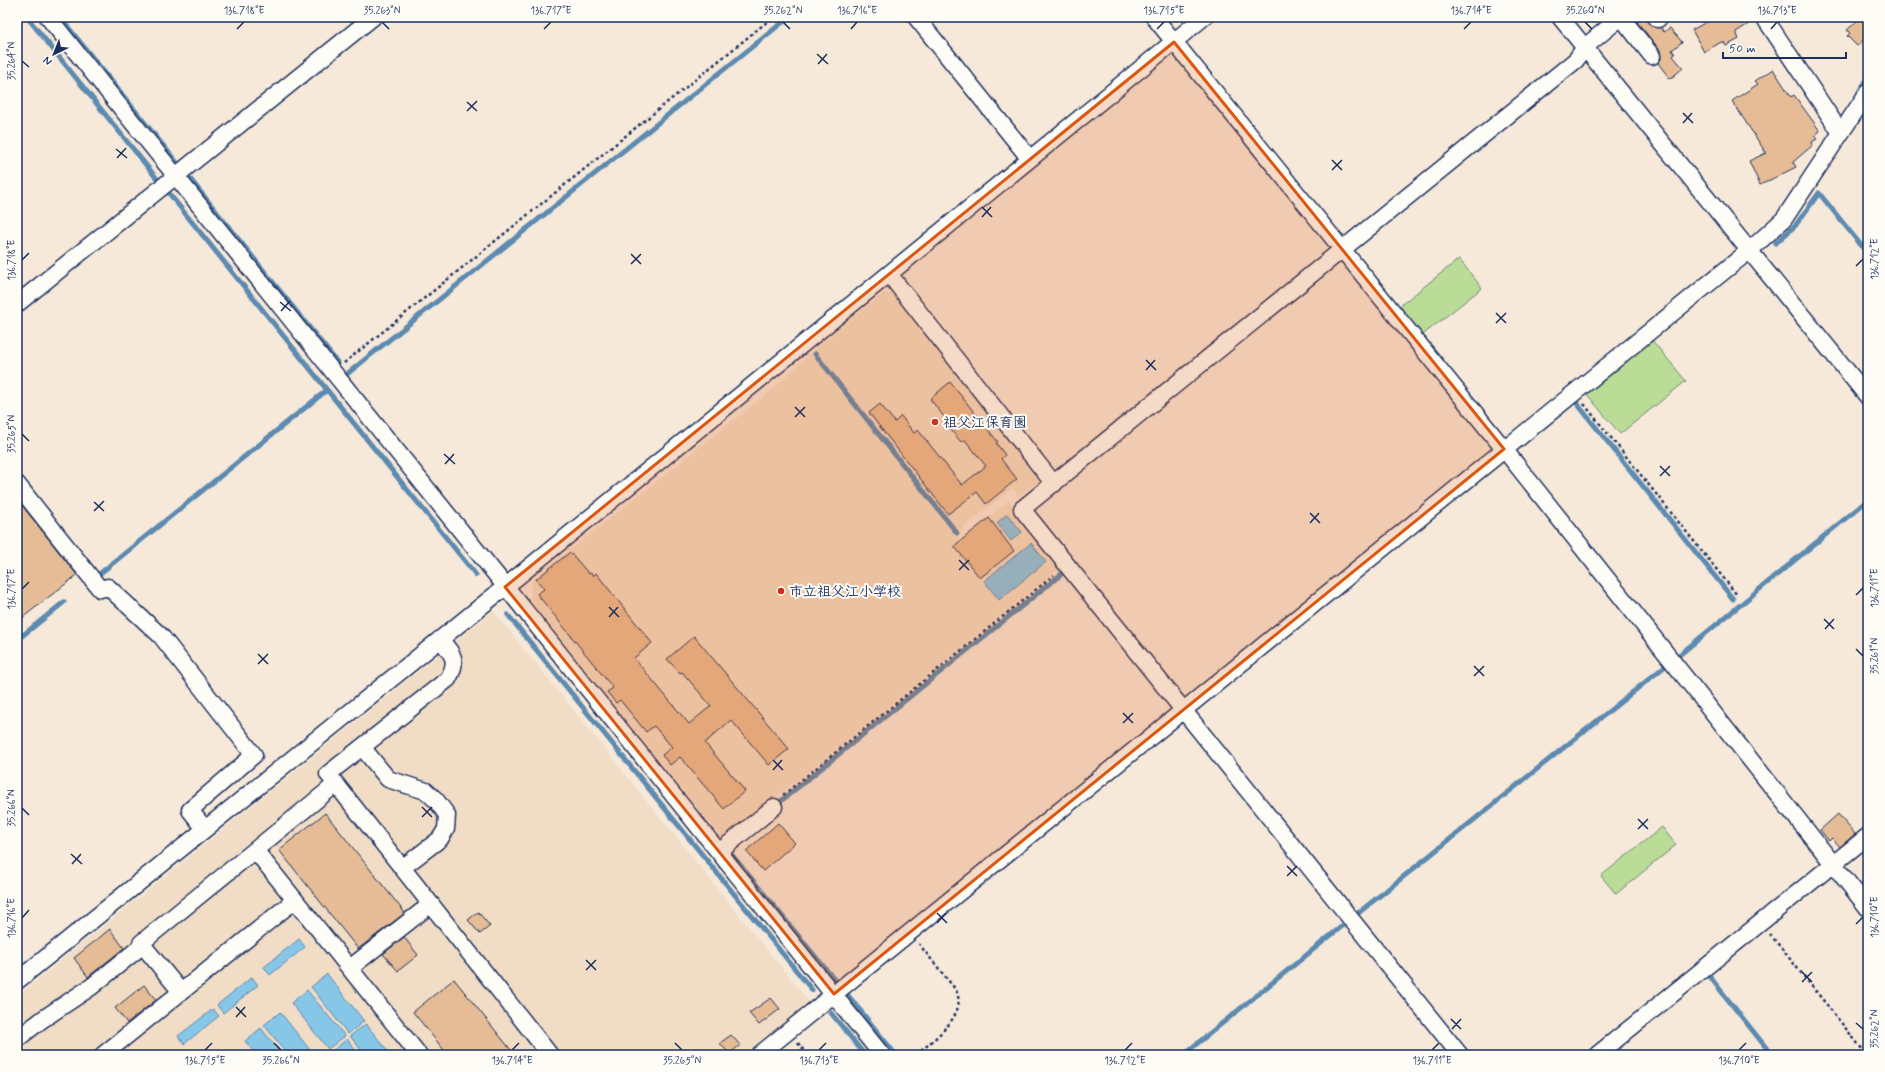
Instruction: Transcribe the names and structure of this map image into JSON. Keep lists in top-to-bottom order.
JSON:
{
  "places": ["祖父江保育園", "市立祖父江小学校"],
  "scale_bar": "50 m",
  "north": "bottom left",
  "coordinates": [
    "136.718°E",
    "35.263°N",
    "136.717°E",
    "35.262°N",
    "136.716°E",
    "136.715°E",
    "136.714°E",
    "35.260°N",
    "136.713°E",
    "35.264°N",
    "136.712°E",
    "35.265°N",
    "136.711°E",
    "35.261°N",
    "35.266°N",
    "136.710°E"
  ]
}
